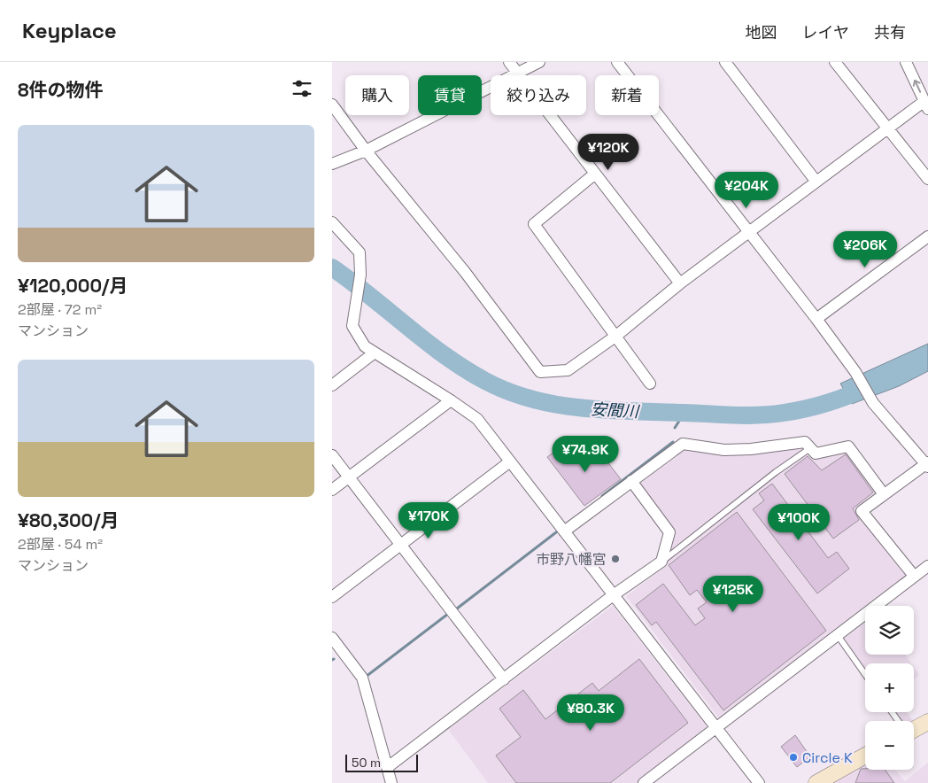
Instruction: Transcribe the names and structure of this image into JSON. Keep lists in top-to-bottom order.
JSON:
{
  "water": ["安間川"],
  "places": ["市野八幡宮", "Circle K"],
  "scale_bar": "50 m",
  "page": {
    "header": "Keyplace",
    "nav": ["地図", "レイヤ", "共有"],
    "heading": "8件の物件",
    "chip": [
      "購入",
      "賃貸",
      "絞り込み",
      "新着"
    ],
    "list": [
      {
        "name": "¥120,000/月",
        "note": "2部屋 · 72 m² · マンション"
      },
      {
        "name": "¥80,300/月",
        "note": "2部屋 · 54 m² · マンション"
      }
    ],
    "price": [
      "¥120K",
      "¥204K",
      "¥206K",
      "¥74.9K",
      "¥170K",
      "¥100K",
      "¥125K",
      "¥80.3K"
    ],
    "map_buttons": ["+", "−"],
    "scale": "50 m"
  }
}
